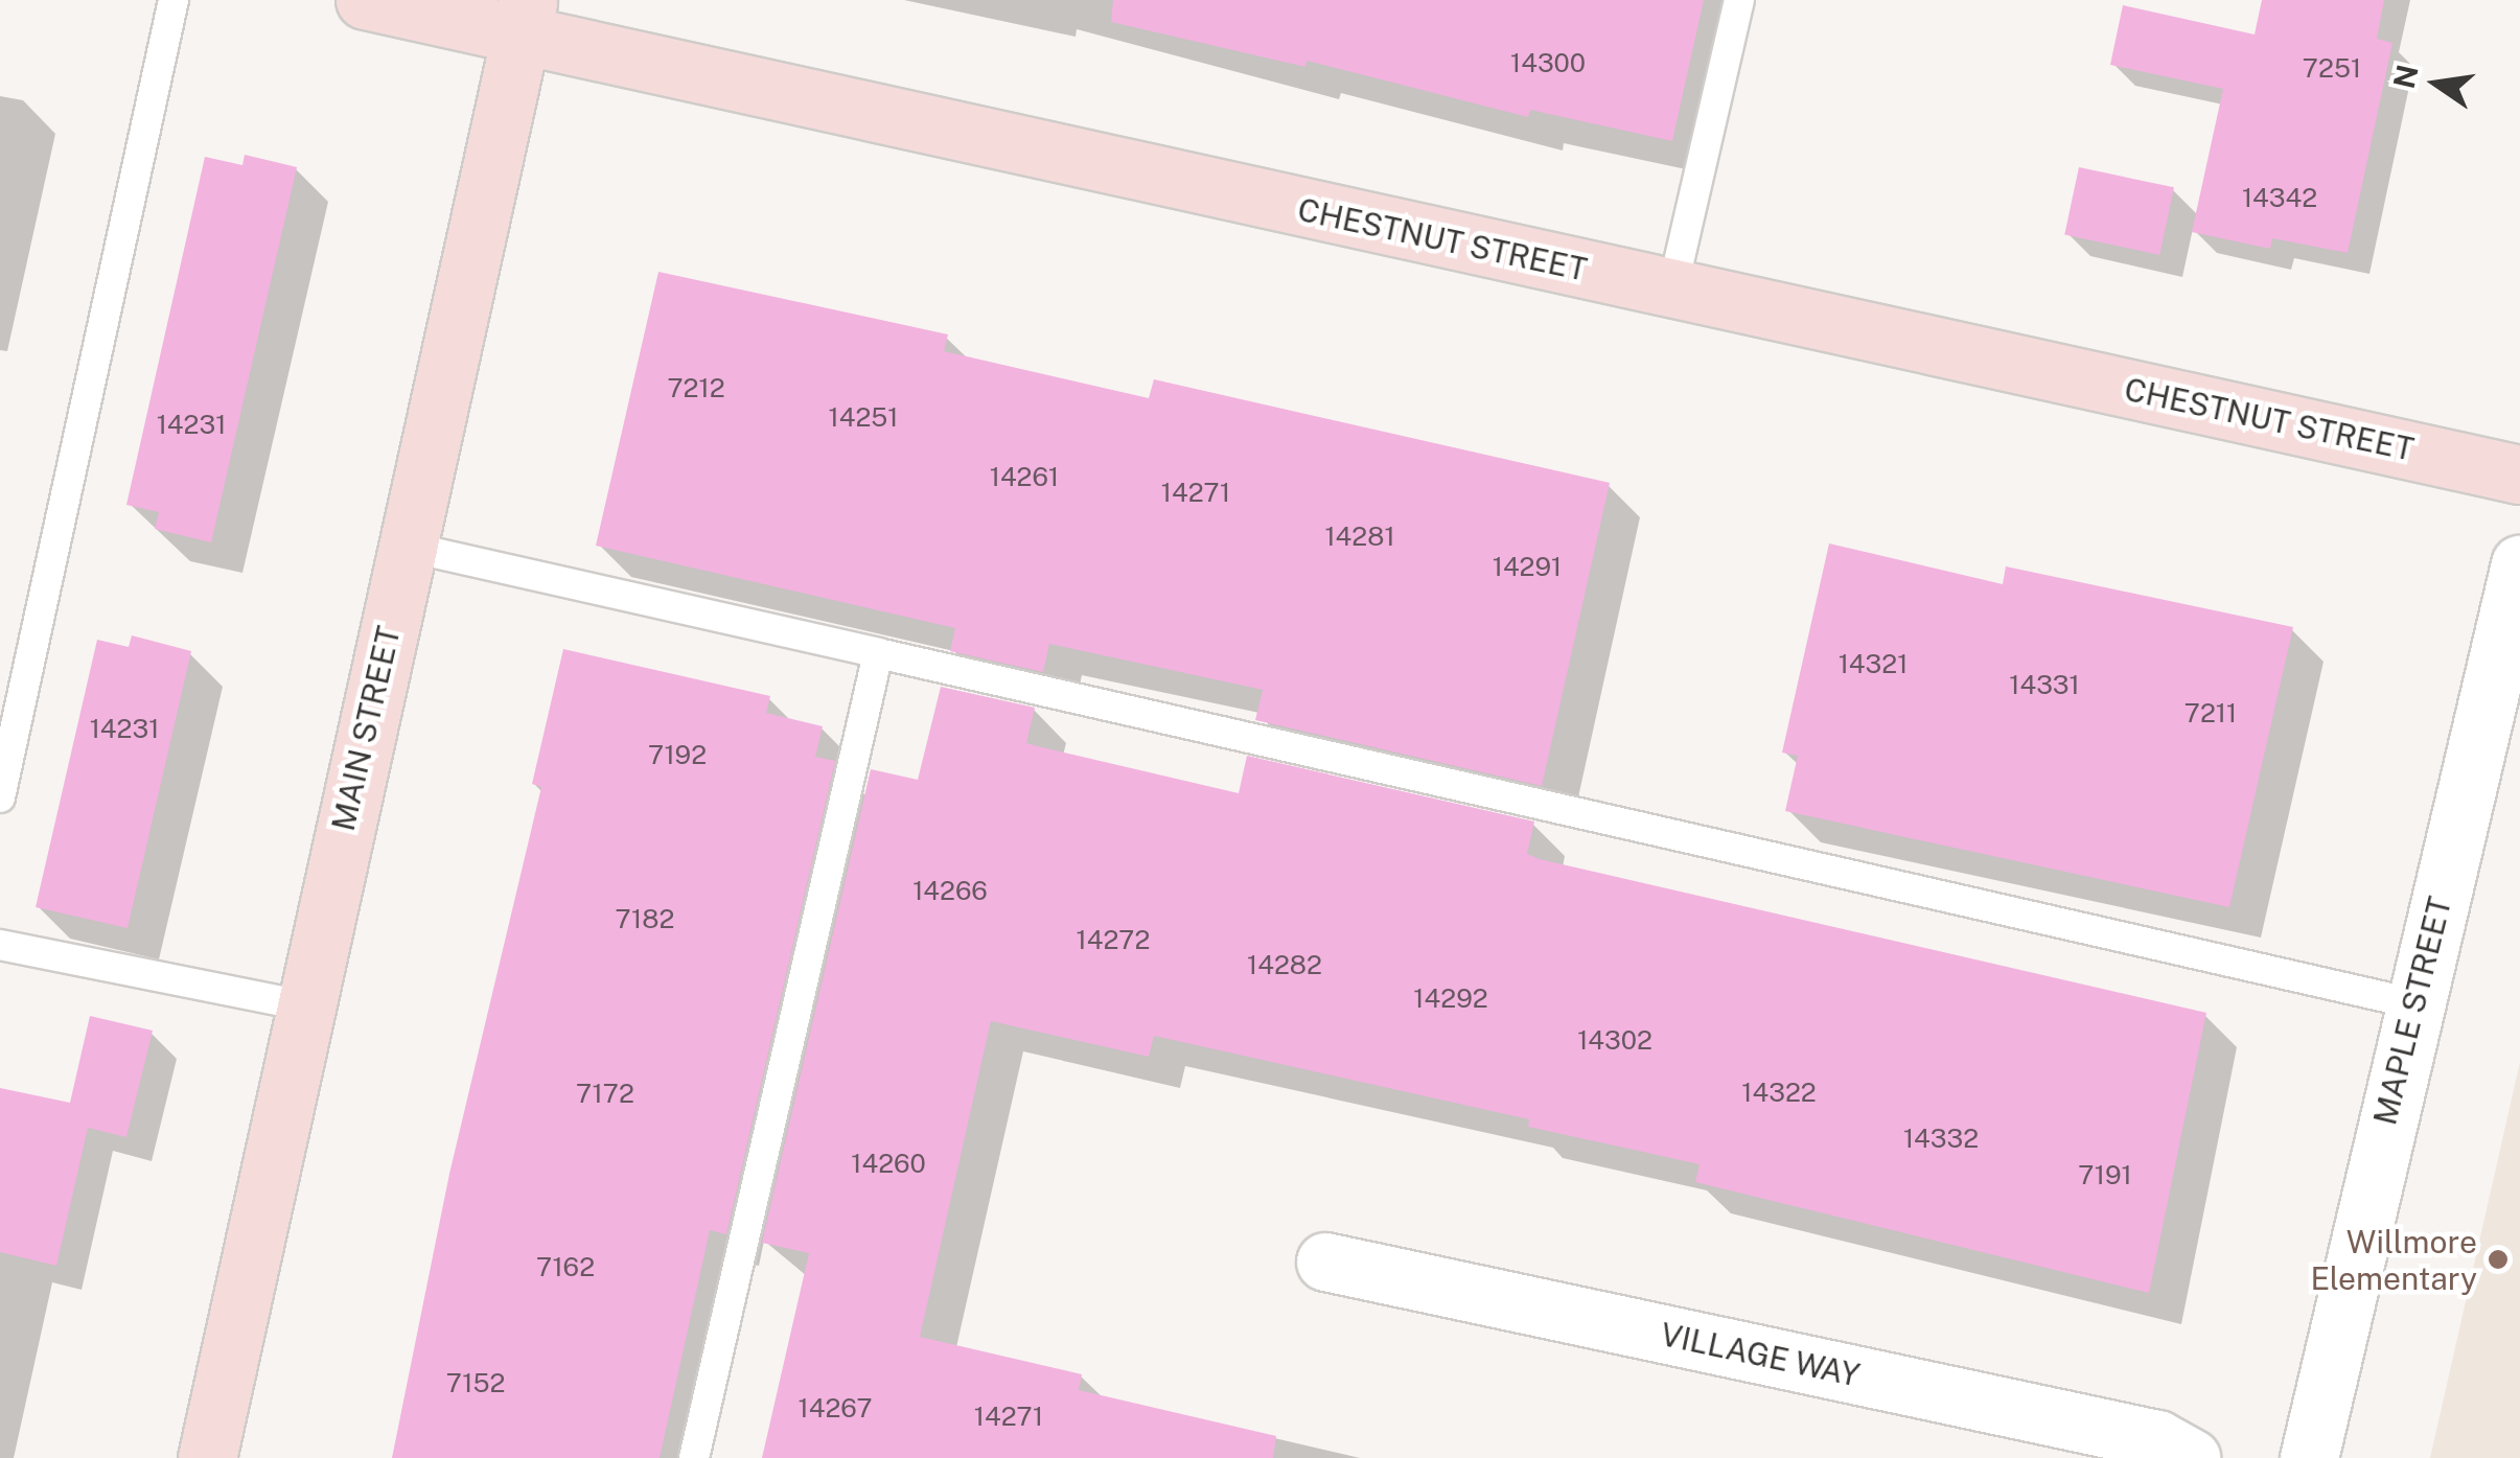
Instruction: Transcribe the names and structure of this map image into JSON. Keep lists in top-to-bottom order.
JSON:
{
  "streets": {
    "street": [
      "CHESTNUT STREET",
      "MAIN STREET",
      "MAPLE STREET",
      "VILLAGE WAY"
    ]
  },
  "crossings": [
    ["CHESTNUT STREET", "MAIN STREET"]
  ],
  "places": ["Willmore Elementary"],
  "house_numbers": [
    "14300",
    "7251",
    "14342",
    "7212",
    "14251",
    "14231",
    "14261",
    "14271",
    "14281",
    "14291",
    "14321",
    "14331",
    "7211",
    "14231",
    "7192",
    "14266",
    "7182",
    "14272",
    "14282",
    "14292",
    "14302",
    "14322",
    "7172",
    "14332",
    "14260",
    "7191",
    "7162",
    "7152",
    "14267",
    "14271"
  ],
  "north": "left"
}
